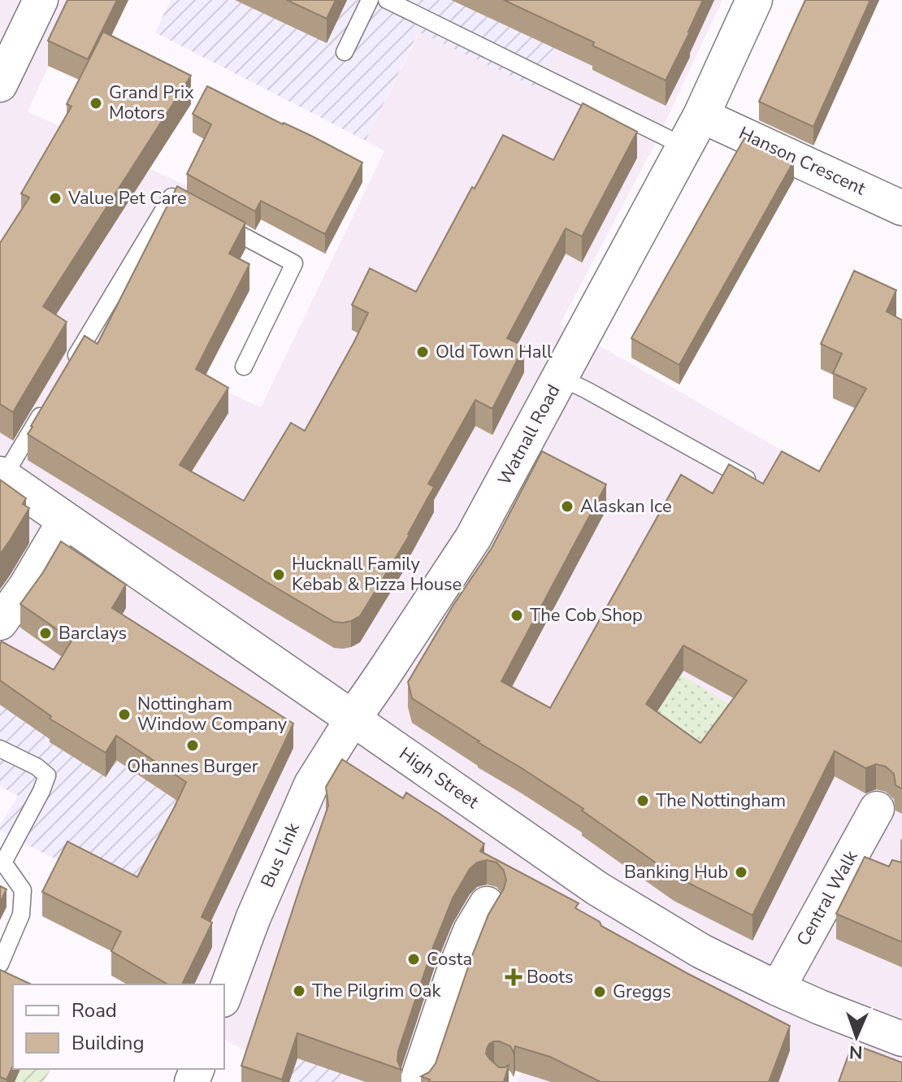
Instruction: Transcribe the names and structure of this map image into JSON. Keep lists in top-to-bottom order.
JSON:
{
  "streets": {
    "main road": ["Watnall Road", "High Street"],
    "street": ["Hanson Crescent", "Bus Link", "Central Walk"]
  },
  "crossings": [
    ["Hanson Crescent", "Watnall Road"],
    ["Watnall Road", "High Street"],
    ["Watnall Road", "Bus Link"],
    ["High Street", "Bus Link"],
    ["High Street", "Central Walk"]
  ],
  "places": {
    "other": [
      "Grand Prix Motors",
      "Value Pet Care",
      "Old Town Hall",
      "Alaskan Ice",
      "Hucknall Family Kebab & Pizza House",
      "The Cob Shop",
      "Barclays",
      "Nottingham Window Company",
      "Ohannes Burger",
      "The Nottingham",
      "Banking Hub",
      "Costa",
      "The Pilgrim Oak",
      "Greggs"
    ],
    "health": ["Boots"]
  },
  "legend": ["Road", "Building"],
  "north": "bottom"
}
